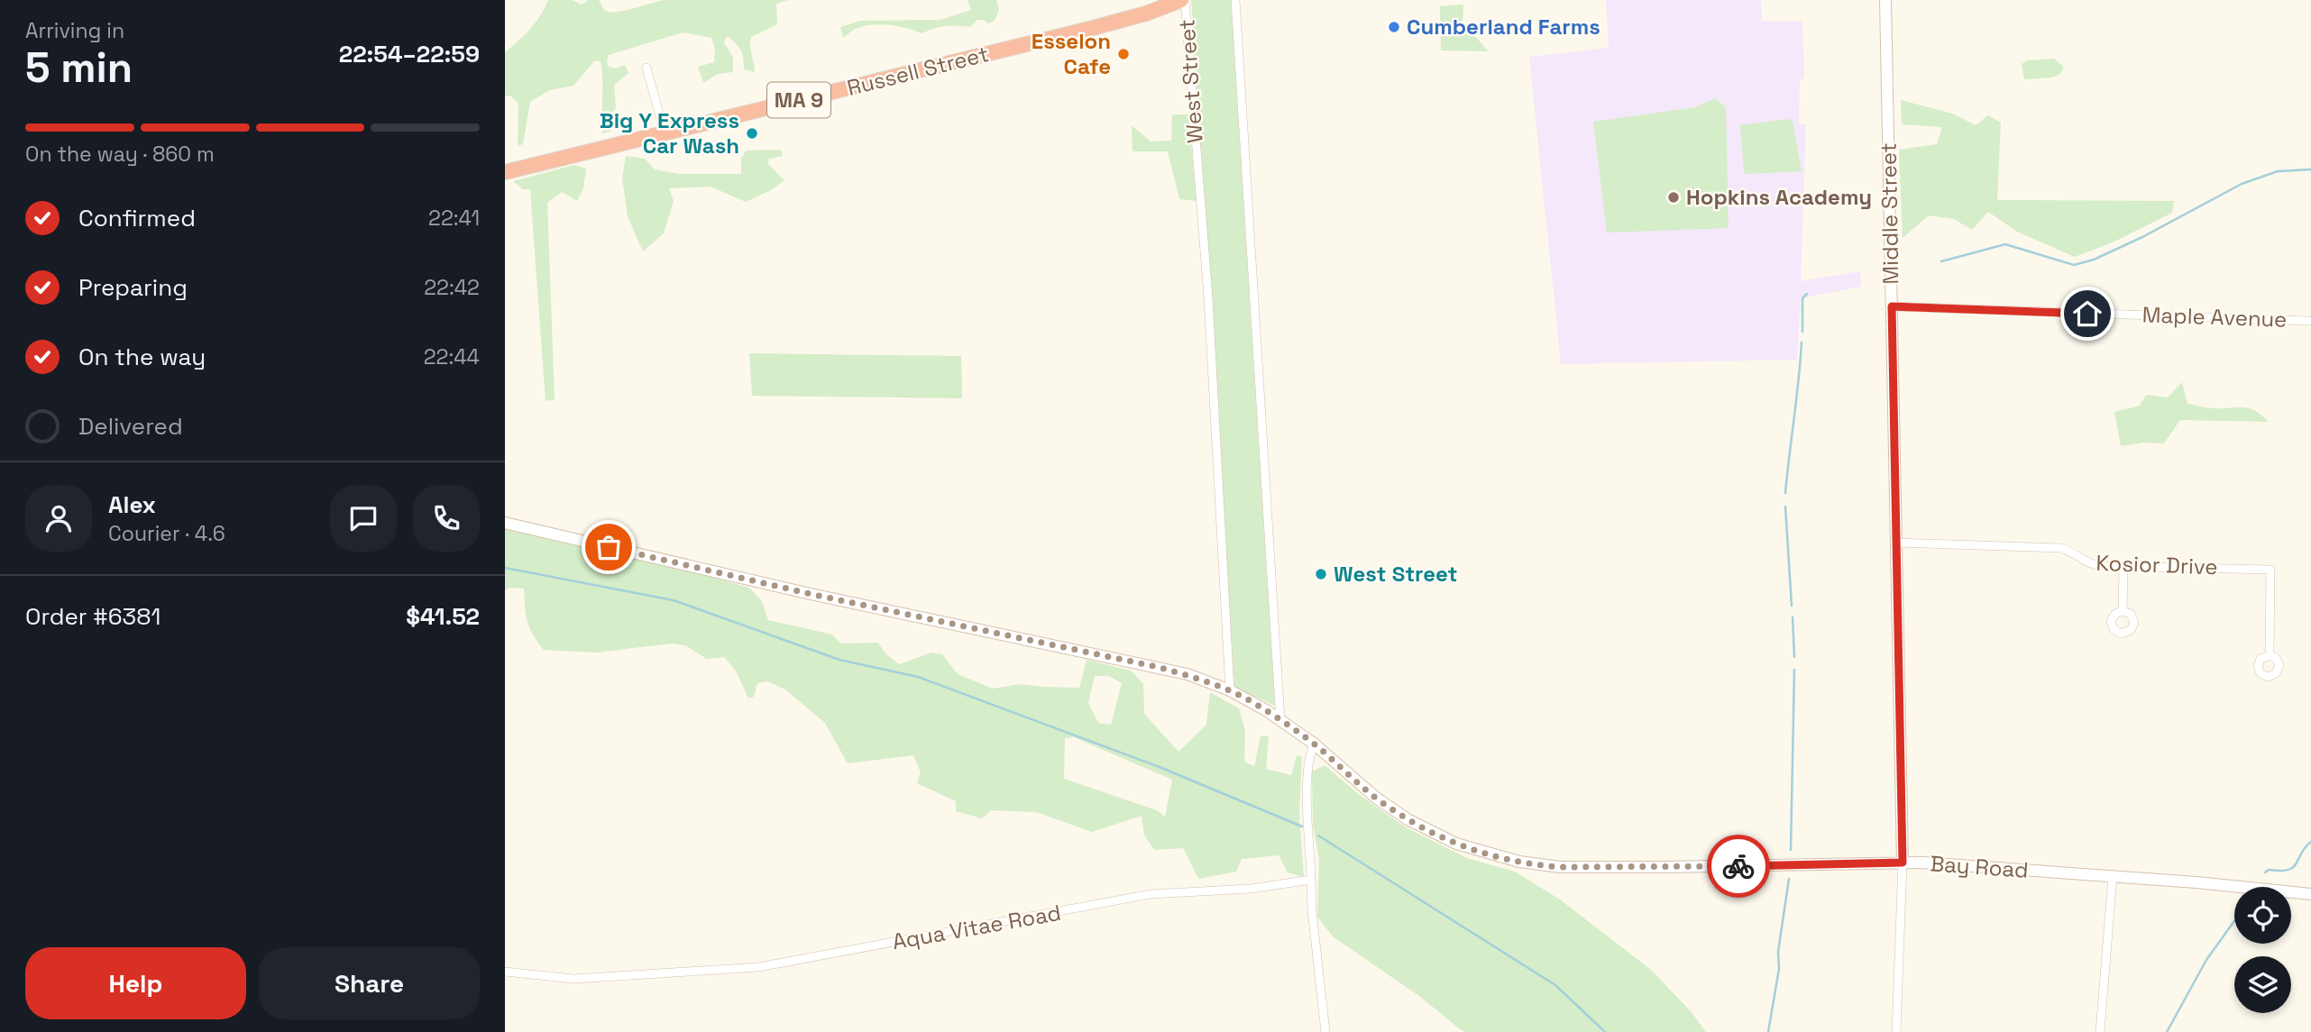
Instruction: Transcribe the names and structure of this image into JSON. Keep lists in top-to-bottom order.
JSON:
{
  "streets": {
    "highway": ["Russell Street", "MA 9"],
    "main road": ["Middle Street", "Bay Road"],
    "street": [
      "West Street",
      "Maple Avenue",
      "Kosior Drive",
      "Aqua Vitae Road"
    ]
  },
  "crossings": [
    ["Russell Street", "West Street"],
    ["West Street", "Bay Road"],
    ["Middle Street", "Maple Avenue"],
    ["Middle Street", "Kosior Drive"],
    ["Middle Street", "Bay Road"]
  ],
  "places": [
    "Cumberland Farms",
    "Esselon Cafe",
    "Big Y Express Car Wash",
    "Hopkins Academy",
    "West Street"
  ],
  "page": {
    "heading": ["5 min", "Arriving in", "22:54–22:59"],
    "panel": [
      "Alex",
      "Courier · 4.6",
      "Order #6381",
      "$41.52"
    ],
    "bar": "On the way · 860 m",
    "list": [
      ["Confirmed", "22:41"],
      ["Preparing", "22:42"],
      ["On the way", "22:44"],
      "Delivered"
    ],
    "buttons": ["Help", "Share"]
  }
}
